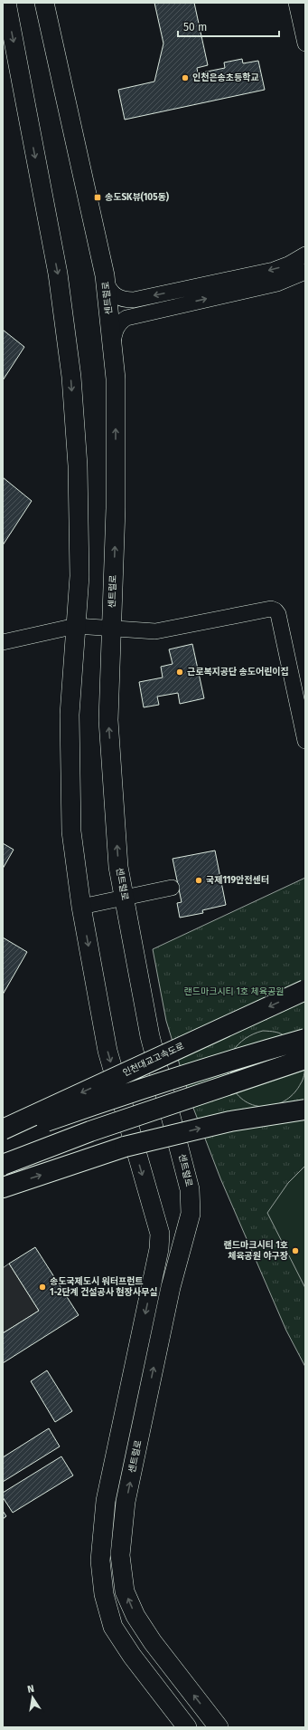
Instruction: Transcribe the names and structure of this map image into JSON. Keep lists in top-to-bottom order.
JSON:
{
  "streets": {
    "highway": ["인천대교고속도로"],
    "main road": ["센트럴로"]
  },
  "parks": ["랜드마크시티 1호 체육공원"],
  "places": {
    "other": [
      "인천은송초등학교",
      "근로복지공단 송도어린이집",
      "국제119안전센터",
      "랜드마크시티 1호 체육공원 야구장",
      "송도국제도시 워터프런트 1-2단계 건설공사 현장사무실"
    ],
    "transit": ["송도SK뷰(105동)"]
  },
  "scale_bar": "50 m",
  "north": "top"
}
